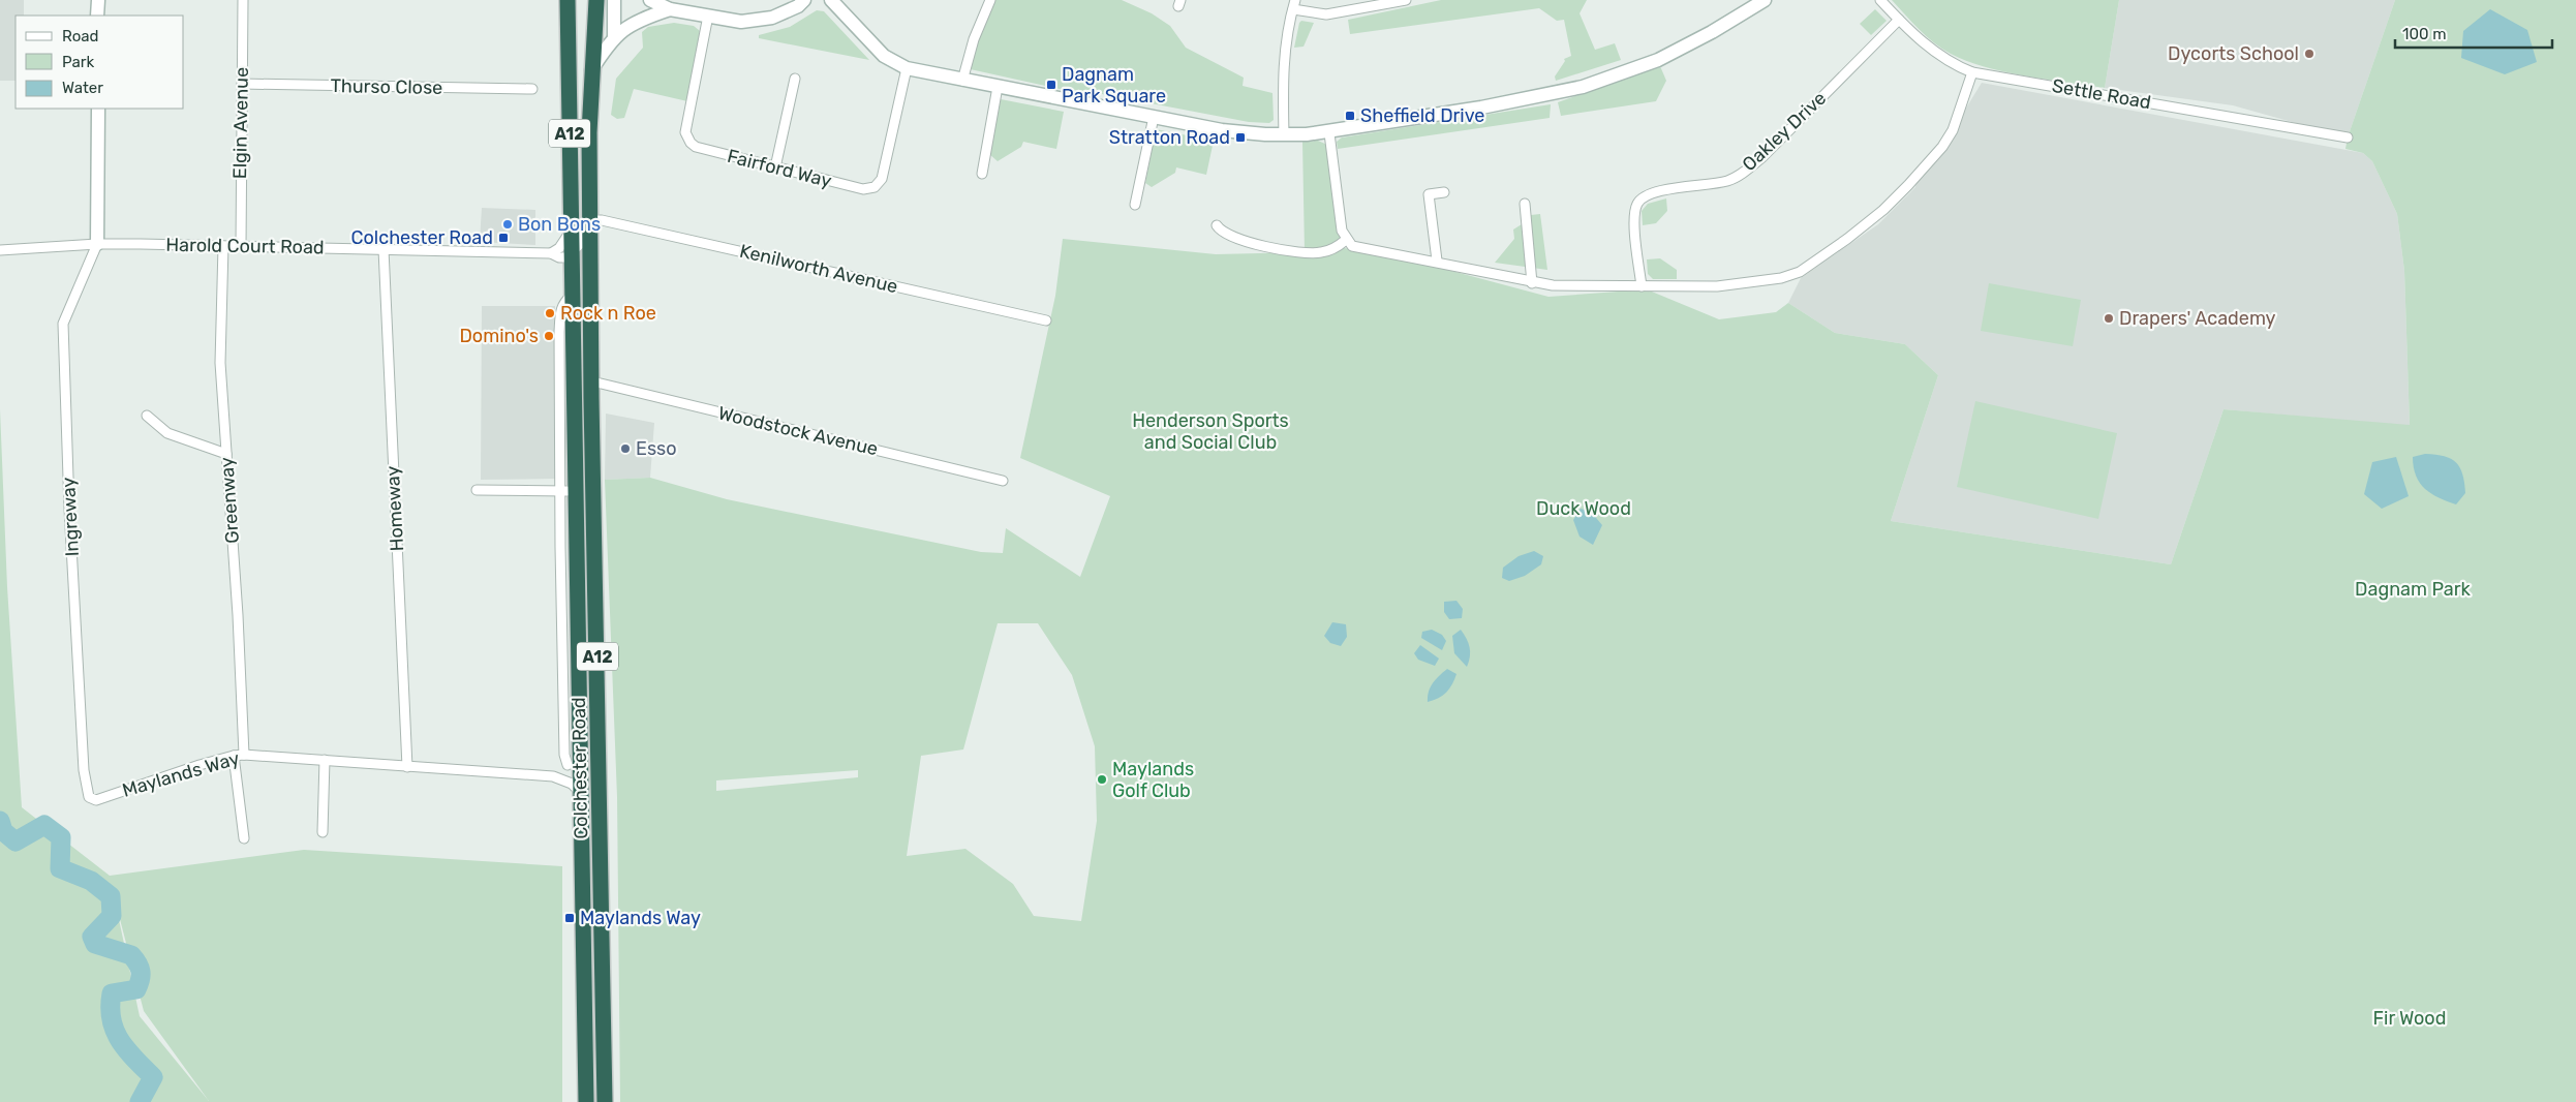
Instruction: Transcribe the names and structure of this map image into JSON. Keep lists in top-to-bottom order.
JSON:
{
  "streets": {
    "highway": ["A12", "Colchester Road"],
    "street": [
      "Thurso Close",
      "Settle Road",
      "Elgin Avenue",
      "Oakley Drive",
      "Fairford Way",
      "Harold Court Road",
      "Kenilworth Avenue",
      "Woodstock Avenue",
      "Greenway",
      "Homeway",
      "Ingreway",
      "Maylands Way"
    ]
  },
  "crossings": [
    ["Thurso Close", "Elgin Avenue"],
    ["Settle Road", "Oakley Drive"],
    ["Elgin Avenue", "Harold Court Road"],
    ["Harold Court Road", "Greenway"],
    ["Harold Court Road", "Homeway"],
    ["Harold Court Road", "Ingreway"],
    ["Harold Court Road", "Colchester Road"],
    ["Kenilworth Avenue", "Colchester Road"],
    ["Woodstock Avenue", "Colchester Road"],
    ["Greenway", "Maylands Way"],
    ["Homeway", "Maylands Way"],
    ["Ingreway", "Maylands Way"],
    ["Colchester Road", "Maylands Way"]
  ],
  "parks": [
    "Henderson Sports and Social Club",
    "Duck Wood",
    "Dagnam Park",
    "Fir Wood"
  ],
  "places": {
    "other": [
      "Dycorts School",
      "Bon Bons",
      "Rock n Roe",
      "Drapers' Academy",
      "Domino's",
      "Esso",
      "Maylands Golf Club"
    ],
    "transit": [
      "Dagnam Park Square",
      "Sheffield Drive",
      "Stratton Road",
      "Colchester Road",
      "Maylands Way"
    ]
  },
  "legend": ["Road", "Park", "Water"],
  "scale_bar": "100 m"
}
